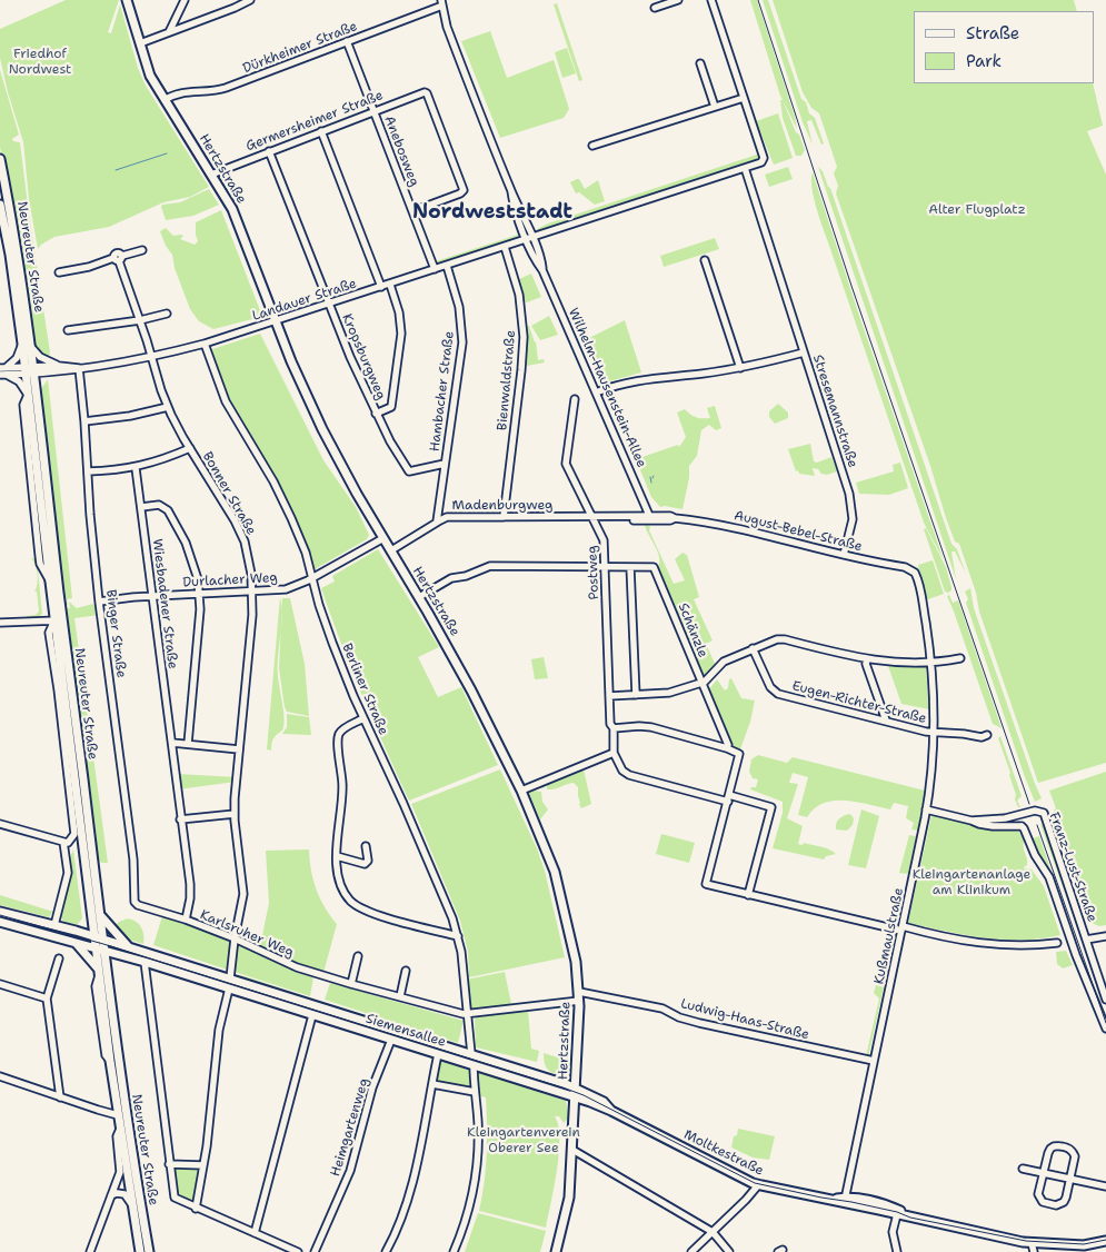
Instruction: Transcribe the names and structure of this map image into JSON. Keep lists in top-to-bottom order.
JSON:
{
  "streets": {
    "main road": [
      "Hertzstraße",
      "Neureuter Straße",
      "Siemensallee",
      "Moltkestraße"
    ],
    "street": [
      "Dürkheimer Straße",
      "Germersheimer Straße",
      "Anebosweg",
      "Landauer Straße",
      "Kropsburgweg",
      "Bienwaldstraße",
      "Wilhelm-Hausenstein-Allee",
      "Hambacher Straße",
      "Stresemannstraße",
      "Bonner Straße",
      "Madenburgweg",
      "August-Bebel-Straße",
      "Postweg",
      "Durlacher Weg",
      "Wiesbadener Straße",
      "Schänzle",
      "Binger Straße",
      "Berliner Straße",
      "Eugen-Richter-Straße",
      "Franz-Lust-Straße",
      "Karlsruher Weg",
      "Kußmaulstraße",
      "Ludwig-Haas-Straße",
      "Heimgartenweg"
    ]
  },
  "crossings": [
    ["Dürkheimer Straße", "Anebosweg"],
    ["Dürkheimer Straße", "Hertzstraße"],
    ["Dürkheimer Straße", "Wilhelm-Hausenstein-Allee"],
    ["Germersheimer Straße", "Anebosweg"],
    ["Germersheimer Straße", "Hertzstraße"],
    ["Germersheimer Straße", "Kropsburgweg"],
    ["Anebosweg", "Landauer Straße"],
    ["Hertzstraße", "Landauer Straße"],
    ["Hertzstraße", "Madenburgweg"],
    ["Hertzstraße", "Durlacher Weg"],
    ["Hertzstraße", "Schänzle"],
    ["Hertzstraße", "Ludwig-Haas-Straße"],
    ["Hertzstraße", "Siemensallee"],
    ["Hertzstraße", "Moltkestraße"],
    ["Neureuter Straße", "Landauer Straße"],
    ["Neureuter Straße", "Siemensallee"],
    ["Landauer Straße", "Kropsburgweg"],
    ["Landauer Straße", "Bienwaldstraße"],
    ["Landauer Straße", "Wilhelm-Hausenstein-Allee"],
    ["Landauer Straße", "Hambacher Straße"],
    ["Landauer Straße", "Bonner Straße"],
    ["Landauer Straße", "Binger Straße"],
    ["Landauer Straße", "Berliner Straße"],
    ["Kropsburgweg", "Hambacher Straße"],
    ["Bienwaldstraße", "Madenburgweg"],
    ["Wilhelm-Hausenstein-Allee", "Stresemannstraße"],
    ["Wilhelm-Hausenstein-Allee", "Madenburgweg"],
    ["Wilhelm-Hausenstein-Allee", "August-Bebel-Straße"],
    ["Hambacher Straße", "Madenburgweg"],
    ["Stresemannstraße", "August-Bebel-Straße"],
    ["Bonner Straße", "Durlacher Weg"],
    ["Bonner Straße", "Karlsruher Weg"],
    ["Bonner Straße", "Siemensallee"],
    ["Madenburgweg", "August-Bebel-Straße"],
    ["Madenburgweg", "Postweg"],
    ["August-Bebel-Straße", "Kußmaulstraße"],
    ["Postweg", "Schänzle"],
    ["Durlacher Weg", "Wiesbadener Straße"],
    ["Durlacher Weg", "Binger Straße"],
    ["Durlacher Weg", "Berliner Straße"],
    ["Wiesbadener Straße", "Karlsruher Weg"],
    ["Binger Straße", "Karlsruher Weg"],
    ["Berliner Straße", "Karlsruher Weg"],
    ["Berliner Straße", "Ludwig-Haas-Straße"],
    ["Berliner Straße", "Siemensallee"],
    ["Eugen-Richter-Straße", "Kußmaulstraße"],
    ["Franz-Lust-Straße", "Kußmaulstraße"],
    ["Karlsruher Weg", "Ludwig-Haas-Straße"],
    ["Kußmaulstraße", "Ludwig-Haas-Straße"],
    ["Kußmaulstraße", "Moltkestraße"],
    ["Siemensallee", "Heimgartenweg"],
    ["Siemensallee", "Moltkestraße"]
  ],
  "districts": ["Nordweststadt"],
  "parks": [
    "Friedhof Nordwest",
    "Alter Flugplatz",
    "Kleingartenanlage am Klinikum",
    "Kleingartenverein Oberer See"
  ],
  "legend": ["Straße", "Park"]
}
